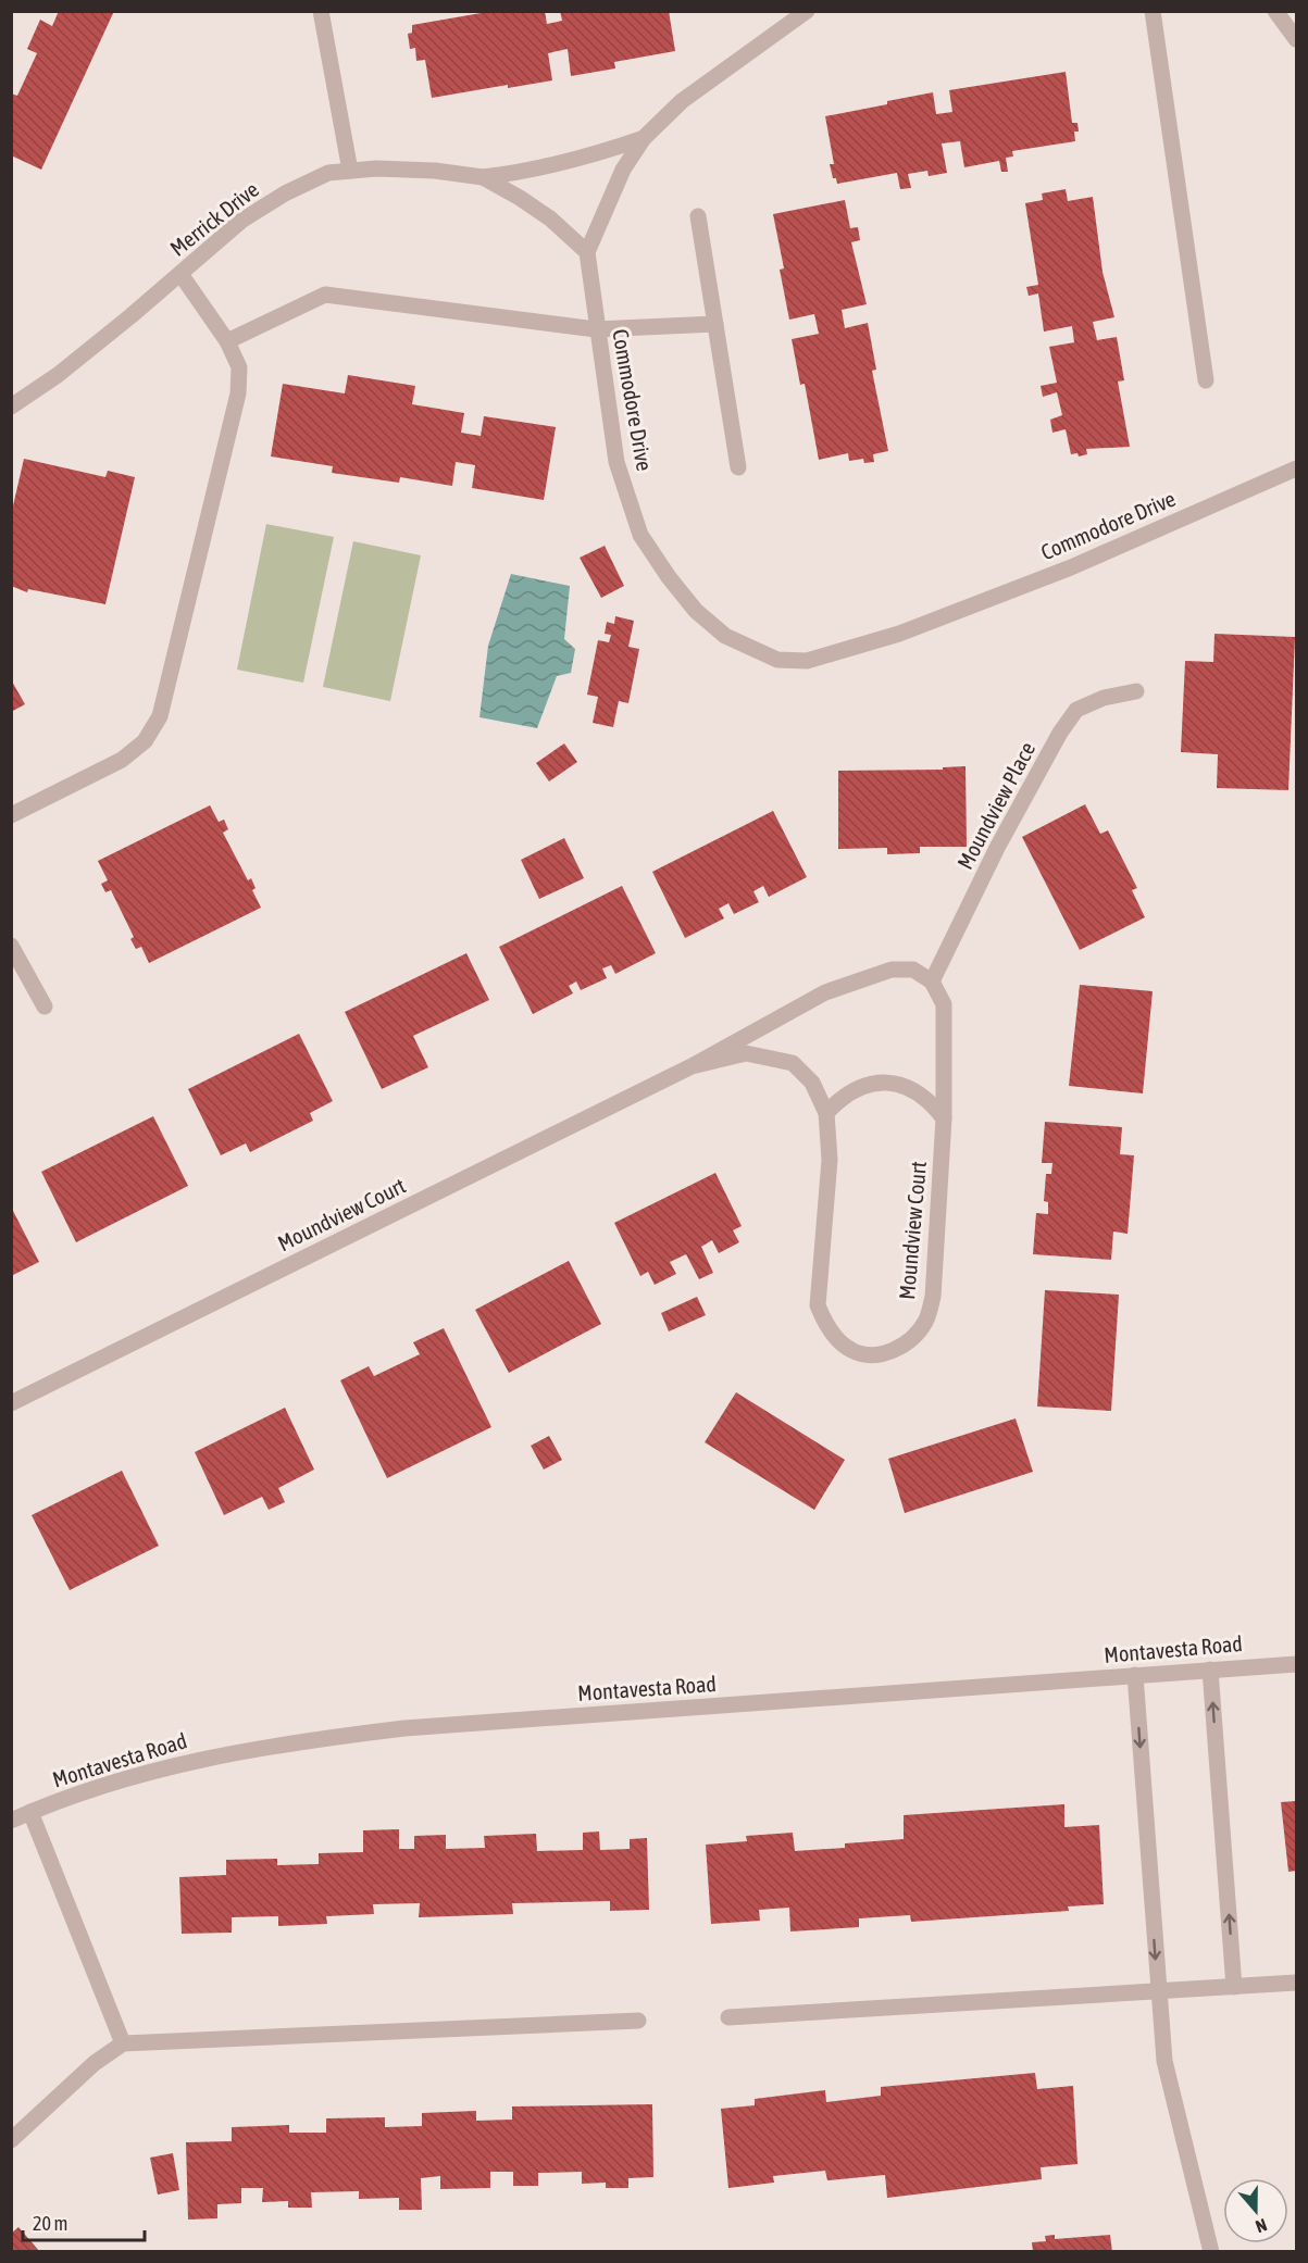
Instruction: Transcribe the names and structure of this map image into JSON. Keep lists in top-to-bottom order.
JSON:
{
  "streets": {
    "street": [
      "Merrick Drive",
      "Commodore Drive",
      "Moundview Place",
      "Moundview Court",
      "Montavesta Road"
    ]
  },
  "crossings": [
    ["Merrick Drive", "Commodore Drive"],
    ["Moundview Place", "Moundview Court"]
  ],
  "scale_bar": "20 m",
  "north": "bottom"
}
